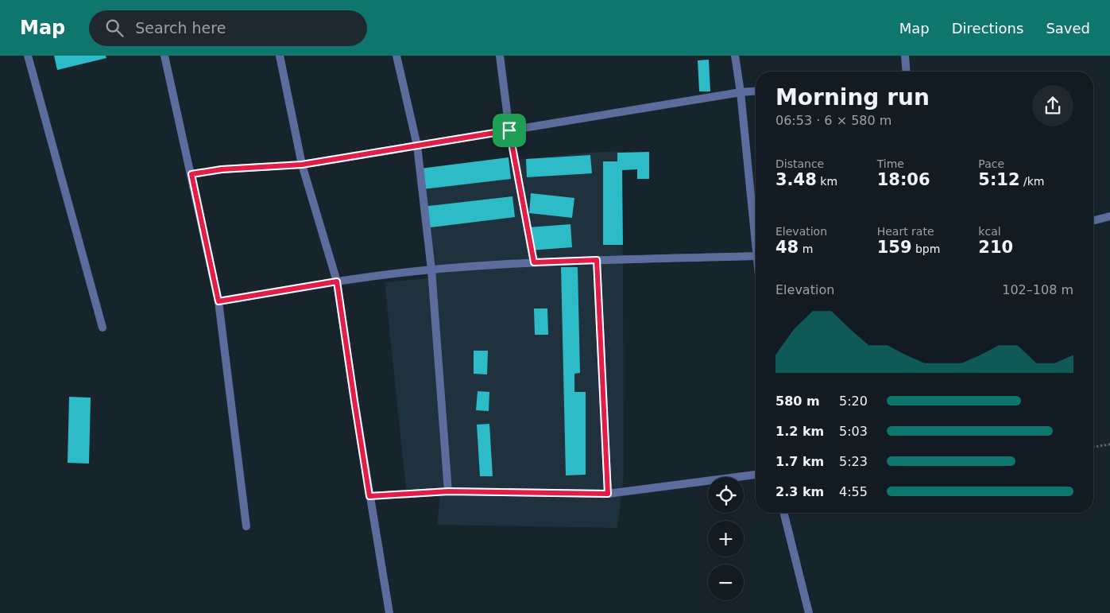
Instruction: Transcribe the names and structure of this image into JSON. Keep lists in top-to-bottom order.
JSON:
{
  "page": {
    "header": "Map",
    "search": "Search here",
    "nav": ["Map", "Directions", "Saved"],
    "heading": ["Morning run", "06:53 · 6 × 580 m"],
    "stats": [
      ["Distance", "3.48 km"],
      ["Time", "18:06"],
      ["Pace", "5:12 /km"],
      ["Elevation", "48 m"],
      ["Heart rate", "159 bpm"],
      ["kcal", "210"]
    ],
    "chart": ["Elevation", "102–108 m"],
    "list": [
      {
        "name": "580 m",
        "note": "5:20"
      },
      {
        "name": "1.2 km",
        "note": "5:03"
      },
      {
        "name": "1.7 km",
        "note": "5:23"
      },
      {
        "name": "2.3 km",
        "note": "4:55"
      }
    ],
    "map_buttons": ["+", "−"]
  }
}
